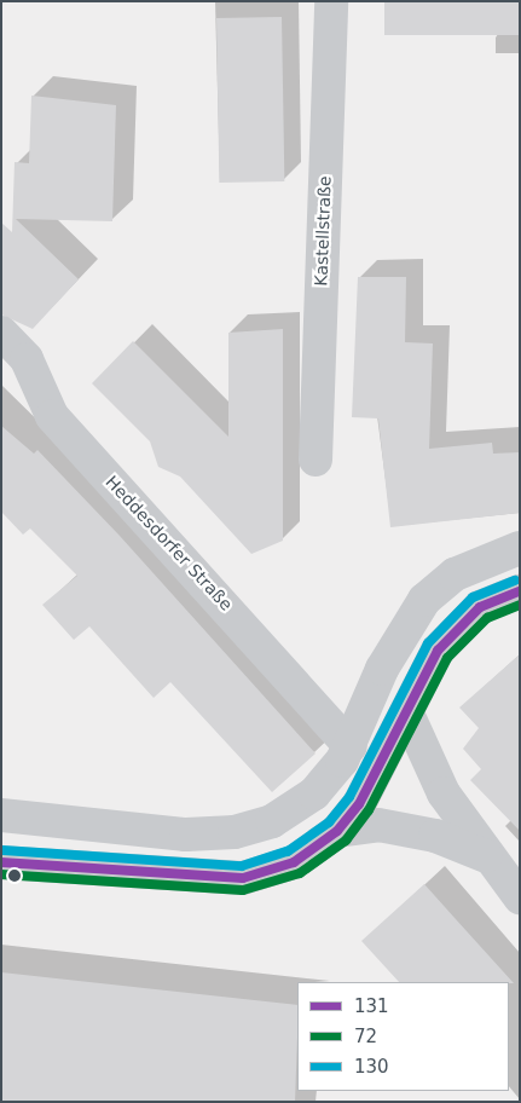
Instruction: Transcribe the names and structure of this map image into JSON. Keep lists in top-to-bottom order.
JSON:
{
  "streets": {
    "street": ["Kastellstraße", "Heddesdorfer Straße"]
  },
  "lines": ["transit line 130", "transit line 131", "transit line 72"],
  "legend": ["131", "72", "130"]
}
